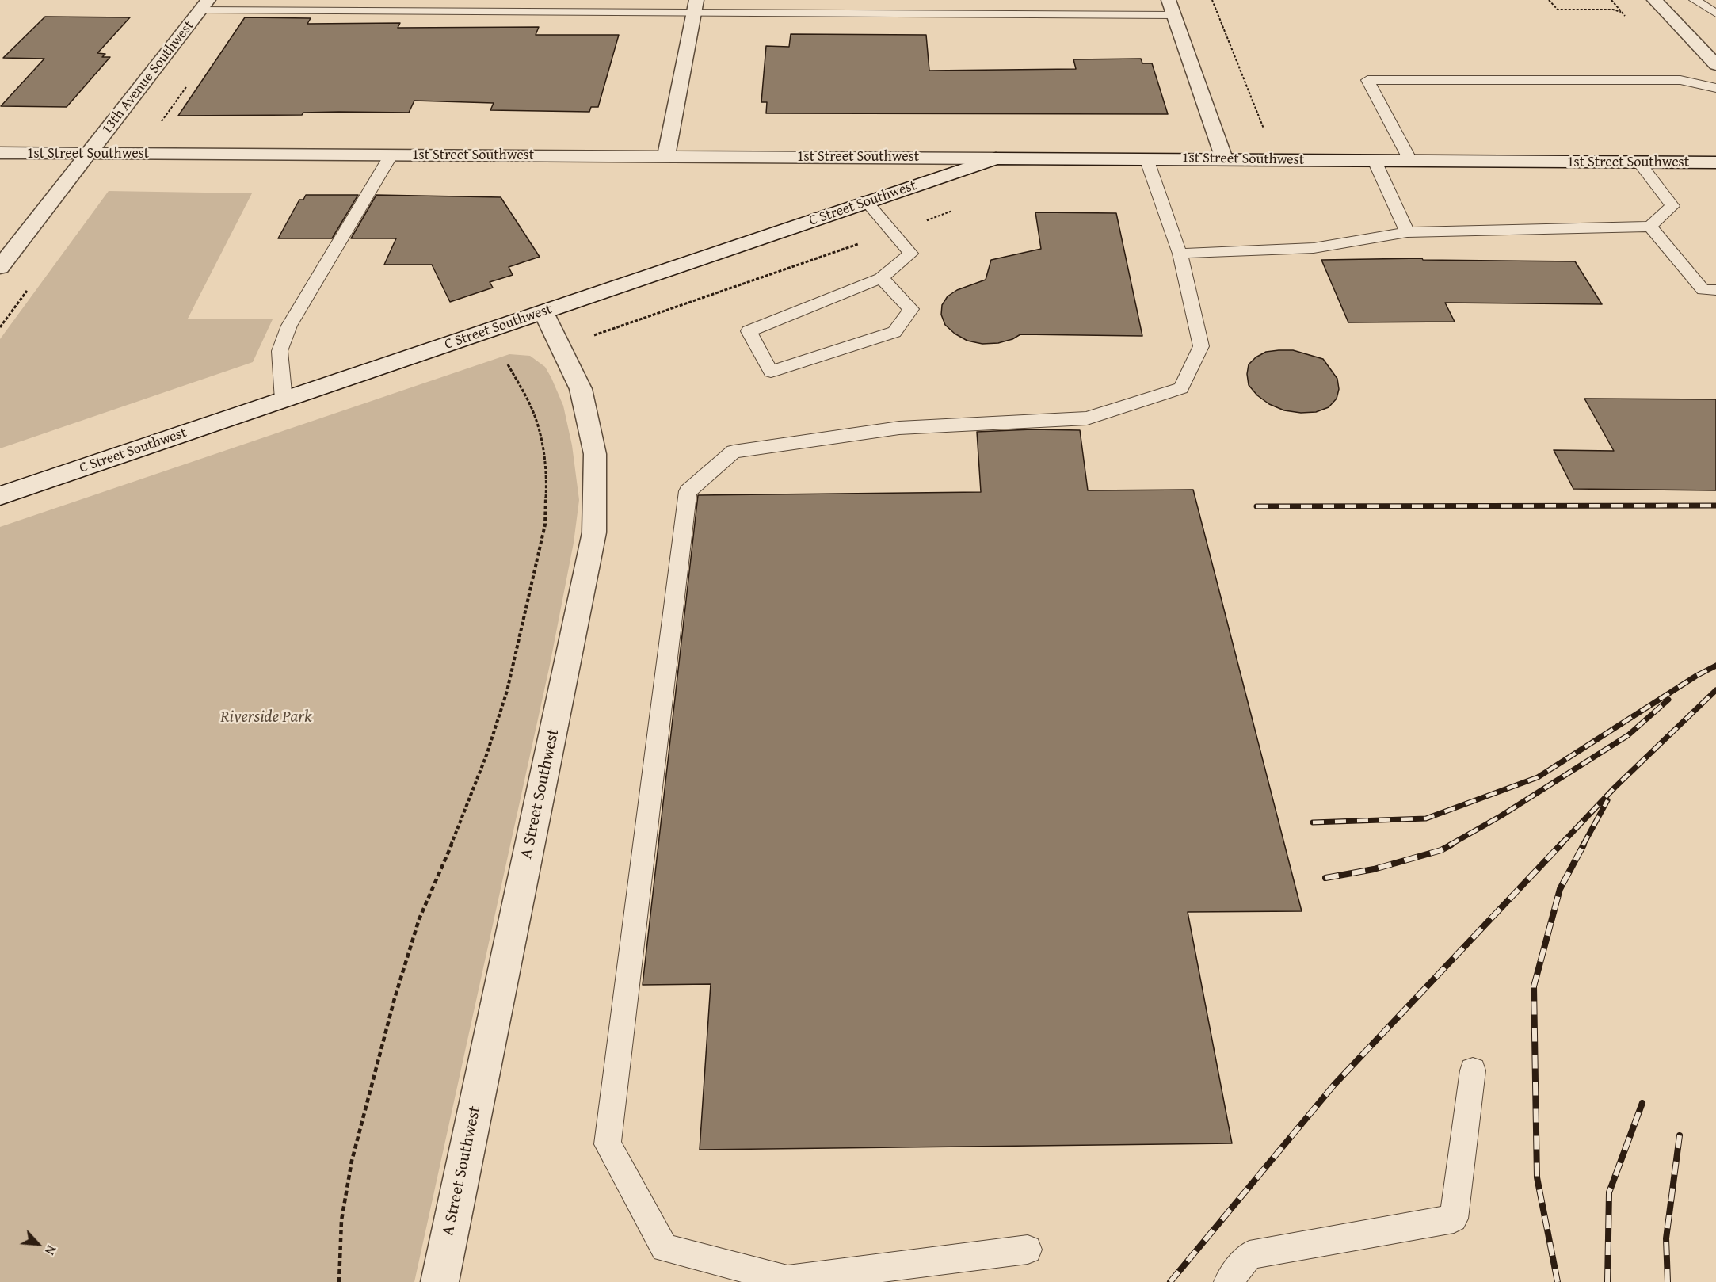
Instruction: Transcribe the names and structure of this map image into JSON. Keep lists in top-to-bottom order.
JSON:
{
  "streets": {
    "street": [
      "13th Avenue Southwest",
      "1st Street Southwest",
      "C Street Southwest",
      "A Street Southwest"
    ]
  },
  "crossings": [
    ["13th Avenue Southwest", "1st Street Southwest"],
    ["1st Street Southwest", "C Street Southwest"],
    ["C Street Southwest", "A Street Southwest"]
  ],
  "parks": ["Riverside Park"],
  "north": "bottom right"
}
